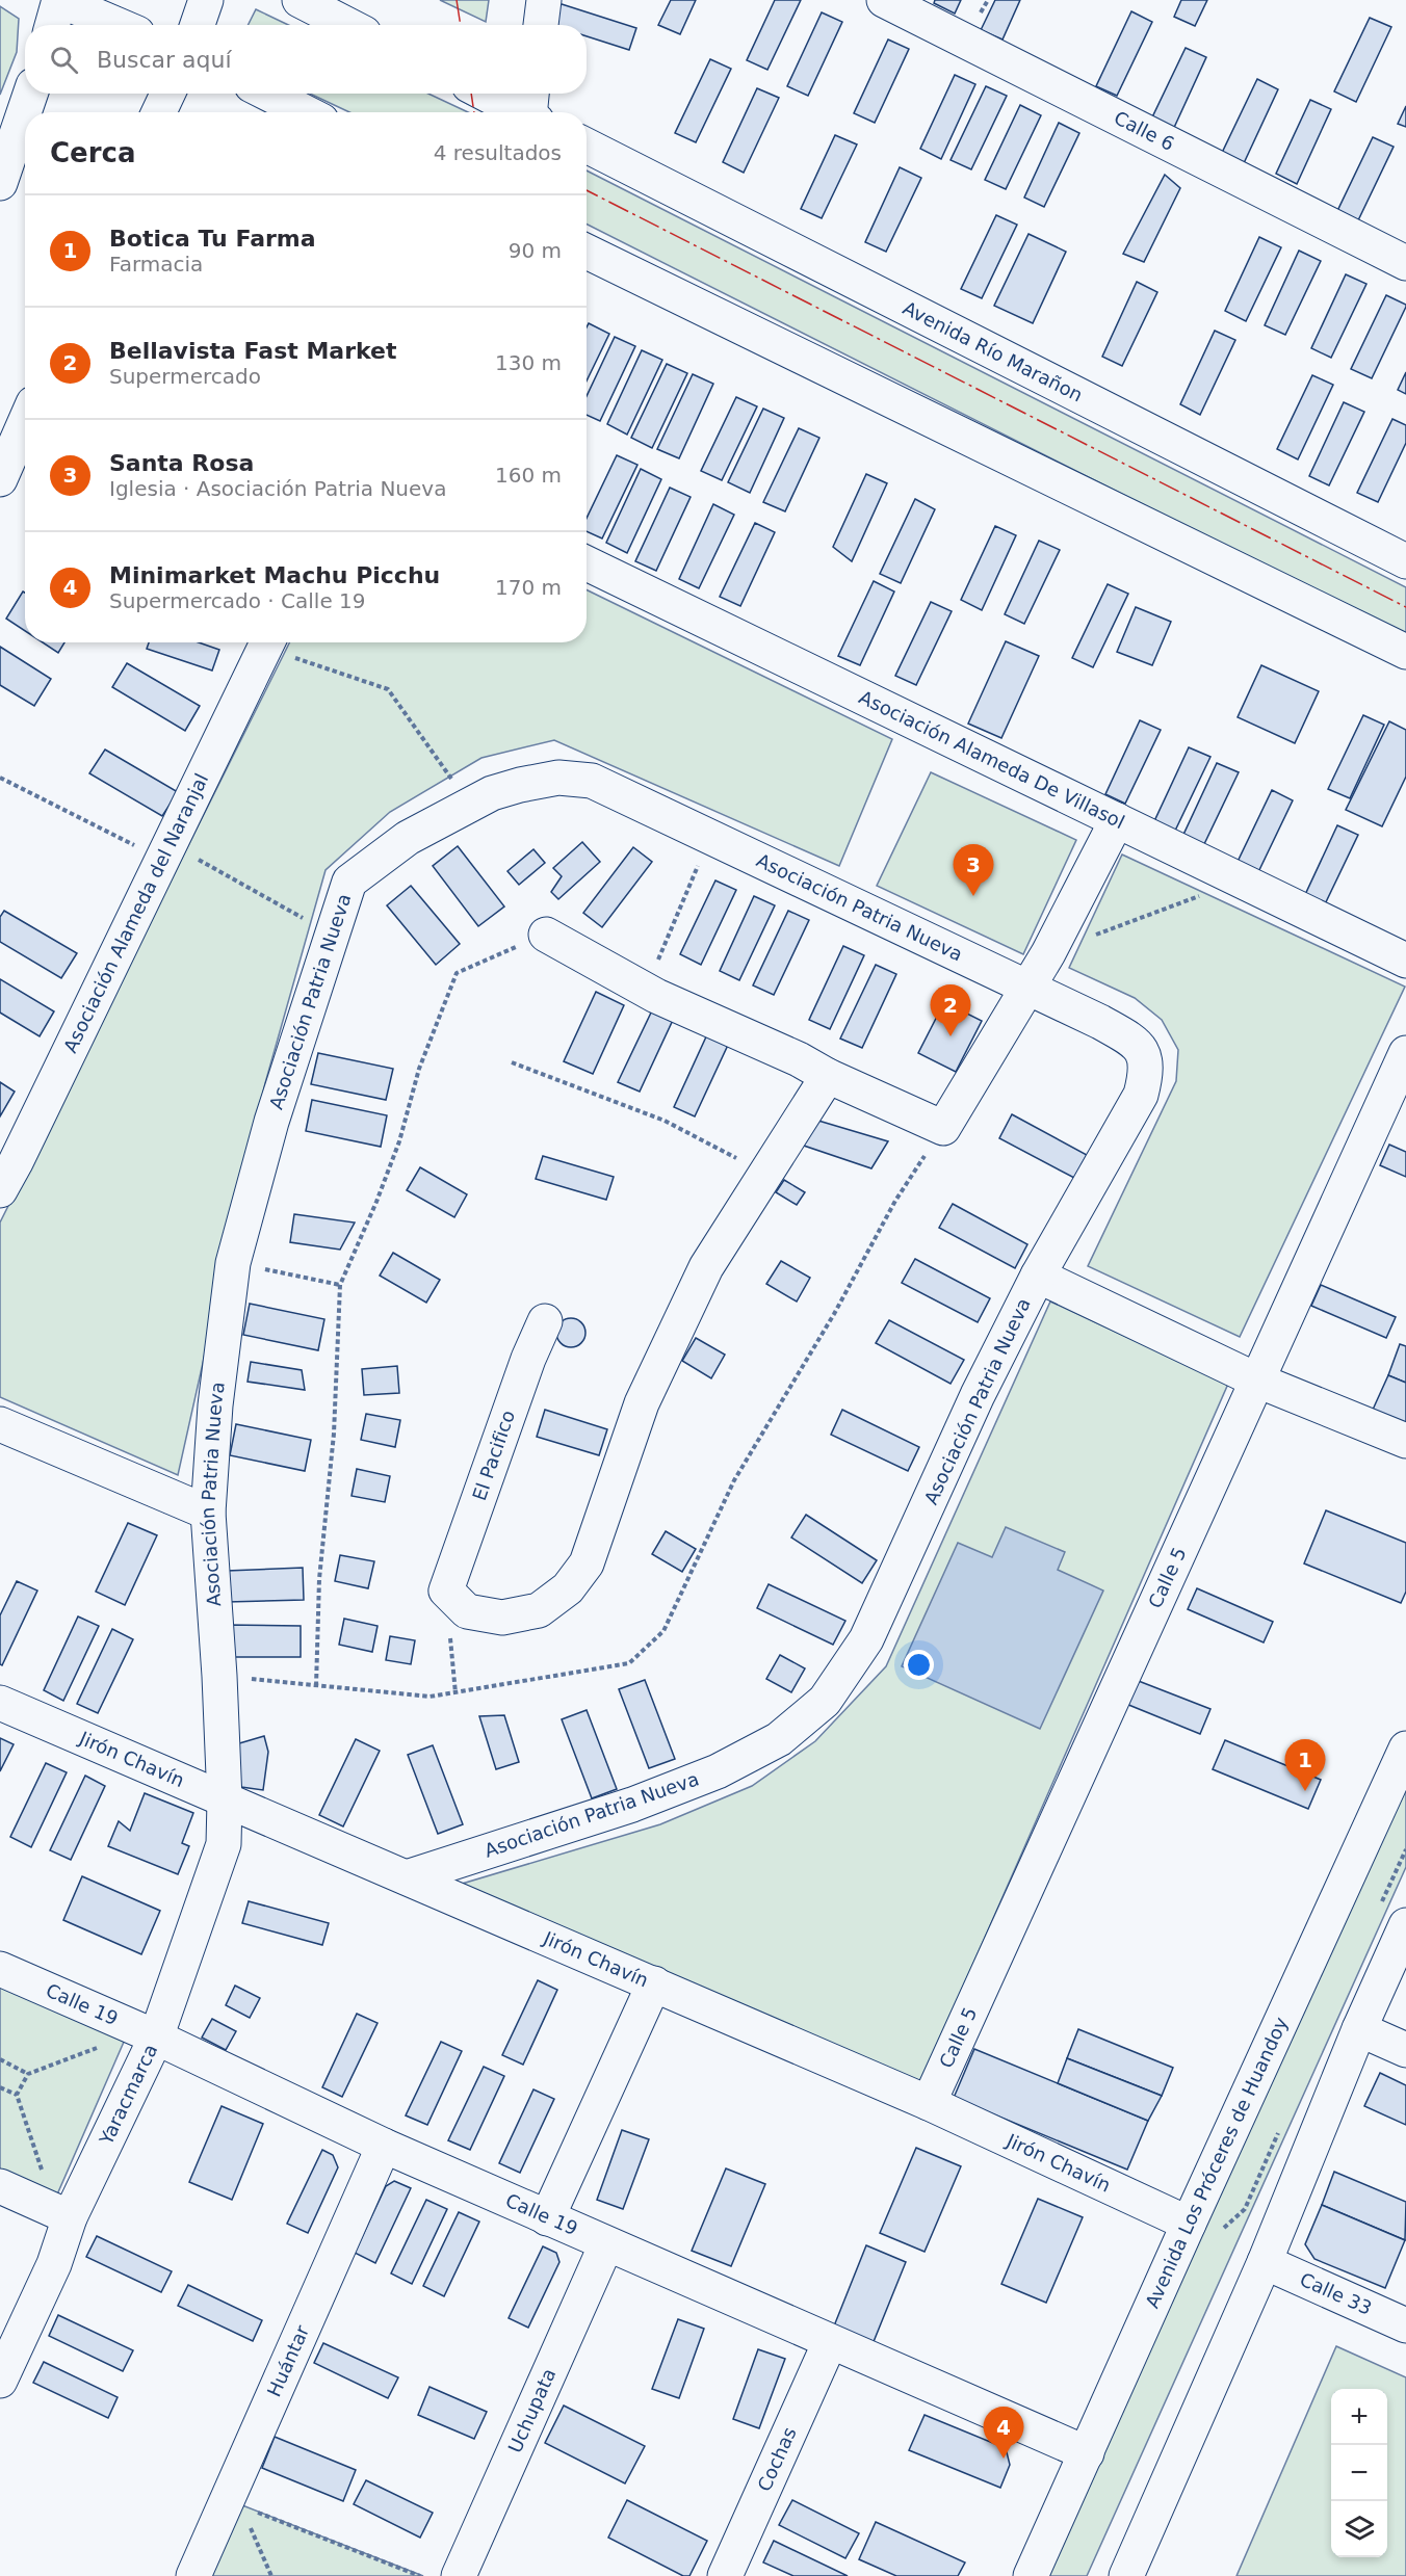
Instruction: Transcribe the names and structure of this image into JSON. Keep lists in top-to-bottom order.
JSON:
{
  "streets": {
    "street": [
      "Calle 6",
      "Avenida Río Marañon",
      "Asociación Alameda De Villasol",
      "Asociación Patria Nueva",
      "Asociación Alameda del Naranjal",
      "El Pacifico",
      "Calle 5",
      "Jirón Chavín",
      "Calle 19",
      "Yaracmarca",
      "Avenida Los Próceres de Huandoy",
      "Calle 33",
      "Huántar",
      "Uchupata",
      "Cochas"
    ]
  },
  "crossings": [
    ["Asociación Patria Nueva", "Jirón Chavín"],
    ["Asociación Patria Nueva", "Yaracmarca"],
    ["Calle 5", "Jirón Chavín"],
    ["Jirón Chavín", "Yaracmarca"],
    ["Jirón Chavín", "Avenida Los Próceres de Huandoy"],
    ["Calle 19", "Yaracmarca"],
    ["Calle 19", "Avenida Los Próceres de Huandoy"],
    ["Calle 19", "Huántar"],
    ["Calle 19", "Uchupata"],
    ["Calle 19", "Cochas"]
  ],
  "page": {
    "search": "Buscar aquí",
    "heading": ["Cerca", "4 resultados"],
    "list": [
      {
        "mark": "1",
        "name": "Botica Tu Farma",
        "note": "Farmacia",
        "value": "90 m"
      },
      {
        "mark": "2",
        "name": "Bellavista Fast Market",
        "note": "Supermercado",
        "value": "130 m"
      },
      {
        "mark": "3",
        "name": "Santa Rosa",
        "note": "Iglesia · Asociación Patria Nueva",
        "value": "160 m"
      },
      {
        "mark": "4",
        "name": "Minimarket Machu Picchu",
        "note": "Supermercado · Calle 19",
        "value": "170 m"
      }
    ],
    "pins": [
      "3",
      "2",
      "1",
      "4"
    ],
    "map_buttons": ["+", "−"]
  }
}
